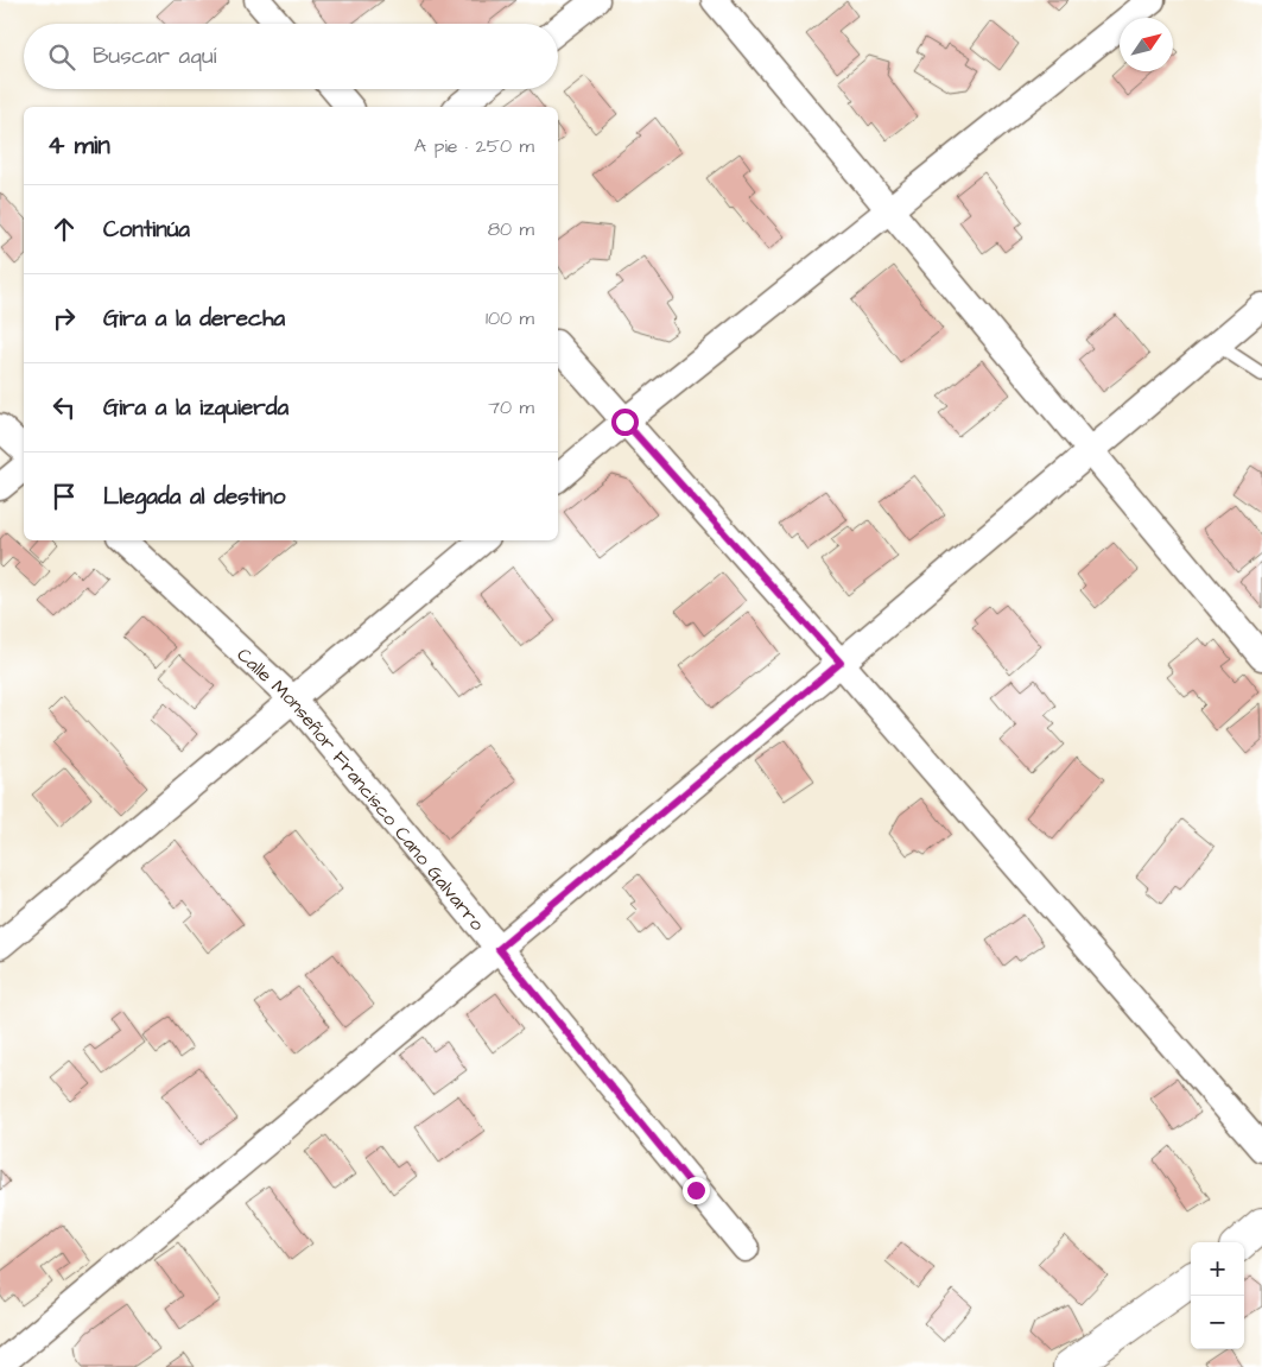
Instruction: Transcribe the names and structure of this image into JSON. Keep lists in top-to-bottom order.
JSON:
{
  "streets": {
    "street": ["Calle Monseñor Francisco Cano Galvarro"]
  },
  "north": "top right",
  "page": {
    "search": "Buscar aquí",
    "heading": ["4 min", "A pie · 250 m"],
    "list": [
      ["Continúa", "80 m"],
      ["Gira a la derecha", "100 m"],
      ["Gira a la izquierda", "70 m"],
      "Llegada al destino"
    ],
    "map_buttons": ["+", "−"]
  }
}
